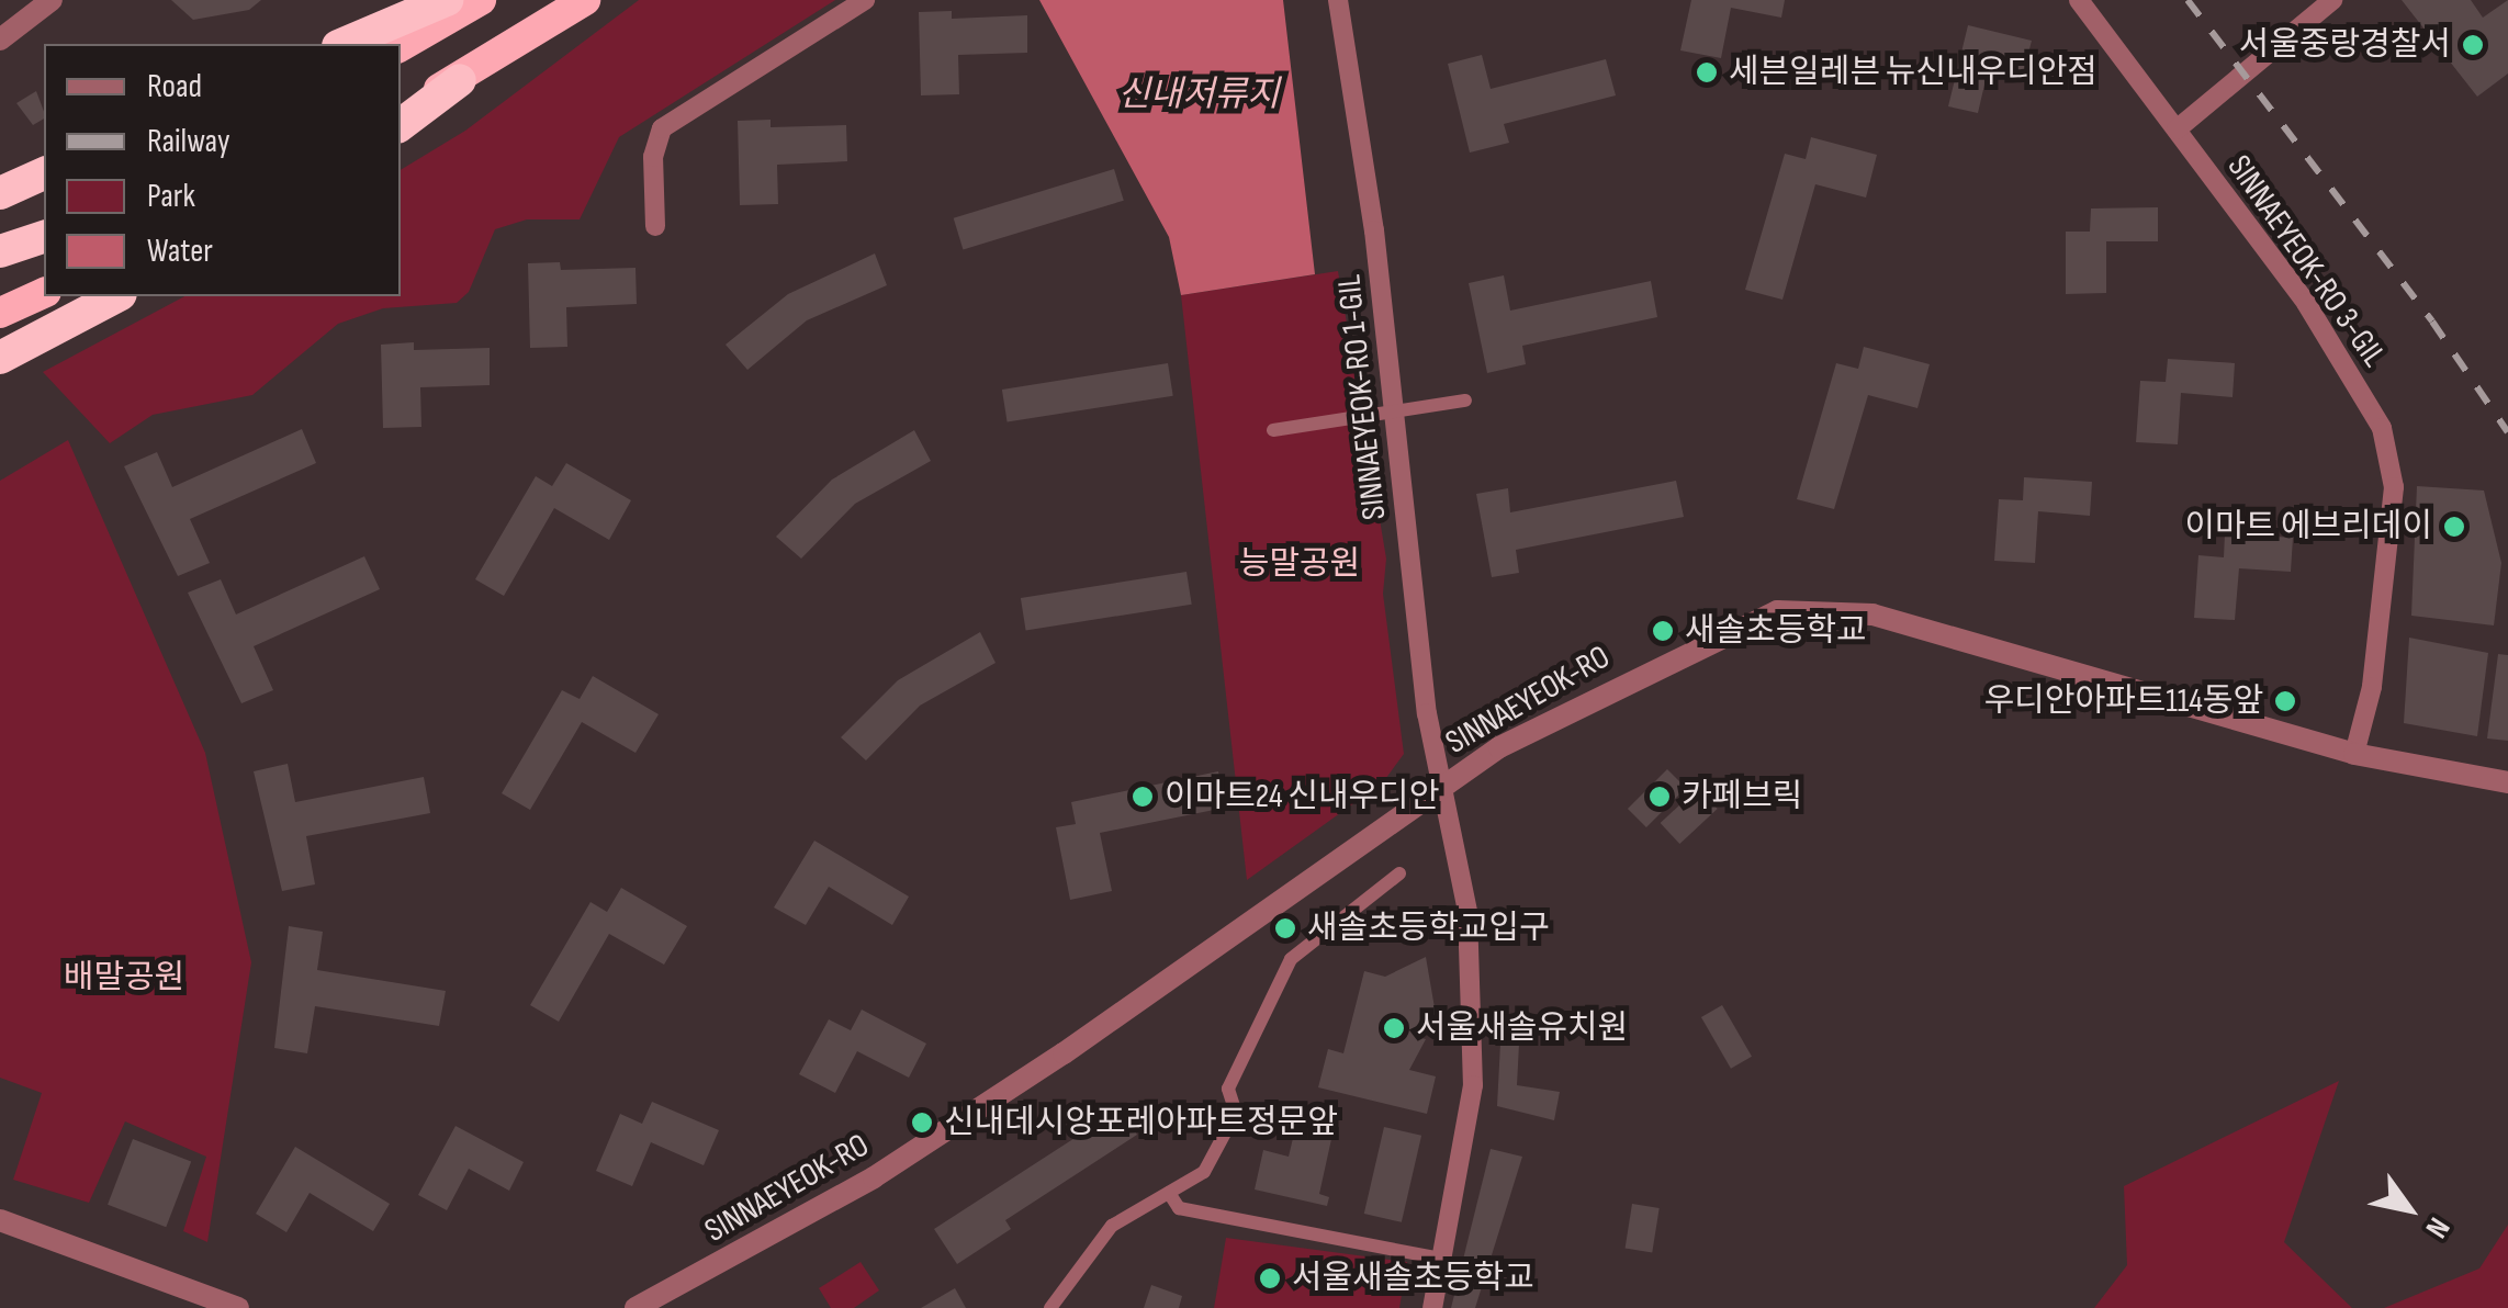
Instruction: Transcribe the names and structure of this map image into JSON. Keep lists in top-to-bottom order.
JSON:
{
  "streets": {
    "street": ["SINNAEYEOK-RO 3-GIL", "SINNAEYEOK-RO 1-GIL", "SINNAEYEOK-RO"]
  },
  "crossings": [
    ["SINNAEYEOK-RO 3-GIL", "SINNAEYEOK-RO"],
    ["SINNAEYEOK-RO 1-GIL", "SINNAEYEOK-RO"]
  ],
  "water": ["신내저류지"],
  "parks": ["능말공원", "배말공원"],
  "places": [
    "서울중랑경찰서",
    "세븐일레븐 뉴신내우디안점",
    "이마트 에브리데이",
    "새솔초등학교",
    "우디안아파트114동앞",
    "이마트24 신내우디안",
    "카페브릭",
    "새솔초등학교입구",
    "서울새솔유치원",
    "신내데시앙포레아파트정문앞",
    "서울새솔초등학교"
  ],
  "legend": [
    "Road",
    "Railway",
    "Park",
    "Water"
  ],
  "north": "bottom right"
}
